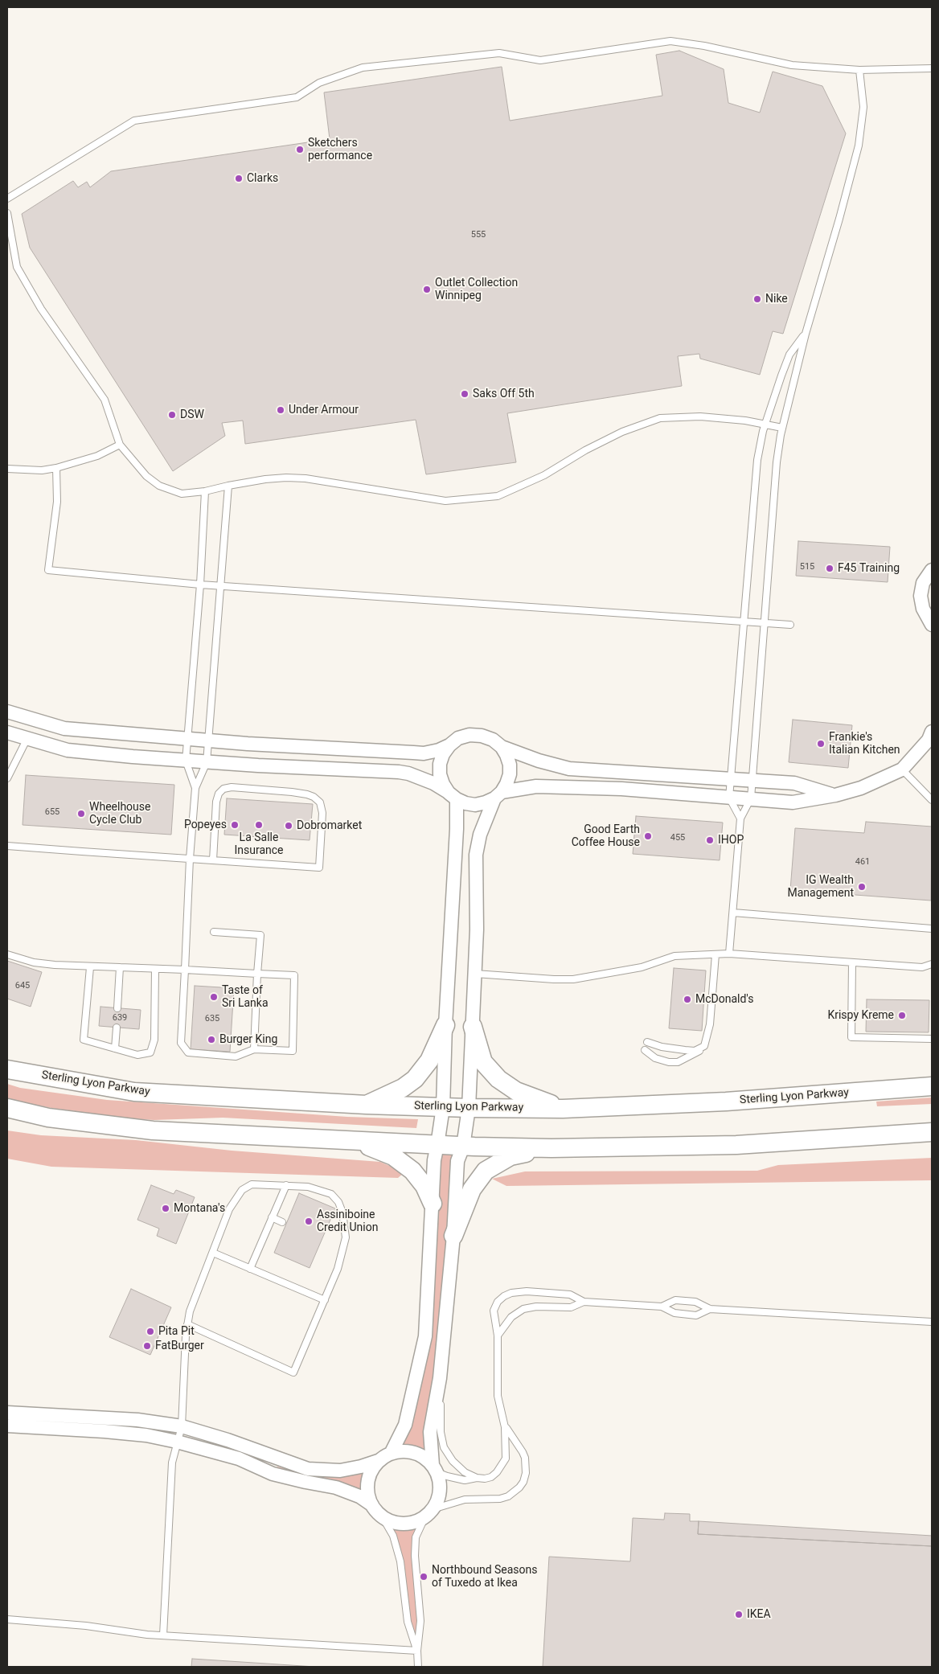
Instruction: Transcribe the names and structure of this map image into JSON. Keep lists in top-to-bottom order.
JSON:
{
  "streets": {
    "main road": ["Sterling Lyon Parkway"]
  },
  "places": [
    "Sketchers performance",
    "Clarks",
    "Outlet Collection Winnipeg",
    "Nike",
    "Saks Off 5th",
    "Under Armour",
    "DSW",
    "F45 Training",
    "Frankie's Italian Kitchen",
    "Wheelhouse Cycle Club",
    "Popeyes",
    "La Salle Insurance",
    "Dobromarket",
    "Good Earth Coffee House",
    "IHOP",
    "IG Wealth Management",
    "Taste of Sri Lanka",
    "McDonald's",
    "Krispy Kreme",
    "Burger King",
    "Montana's",
    "Assiniboine Credit Union",
    "Pita Pit",
    "FatBurger",
    "Northbound Seasons of Tuxedo at Ikea",
    "IKEA"
  ],
  "house_numbers": [
    "555",
    "515",
    "655",
    "455",
    "461",
    "645",
    "639",
    "635"
  ]
}
